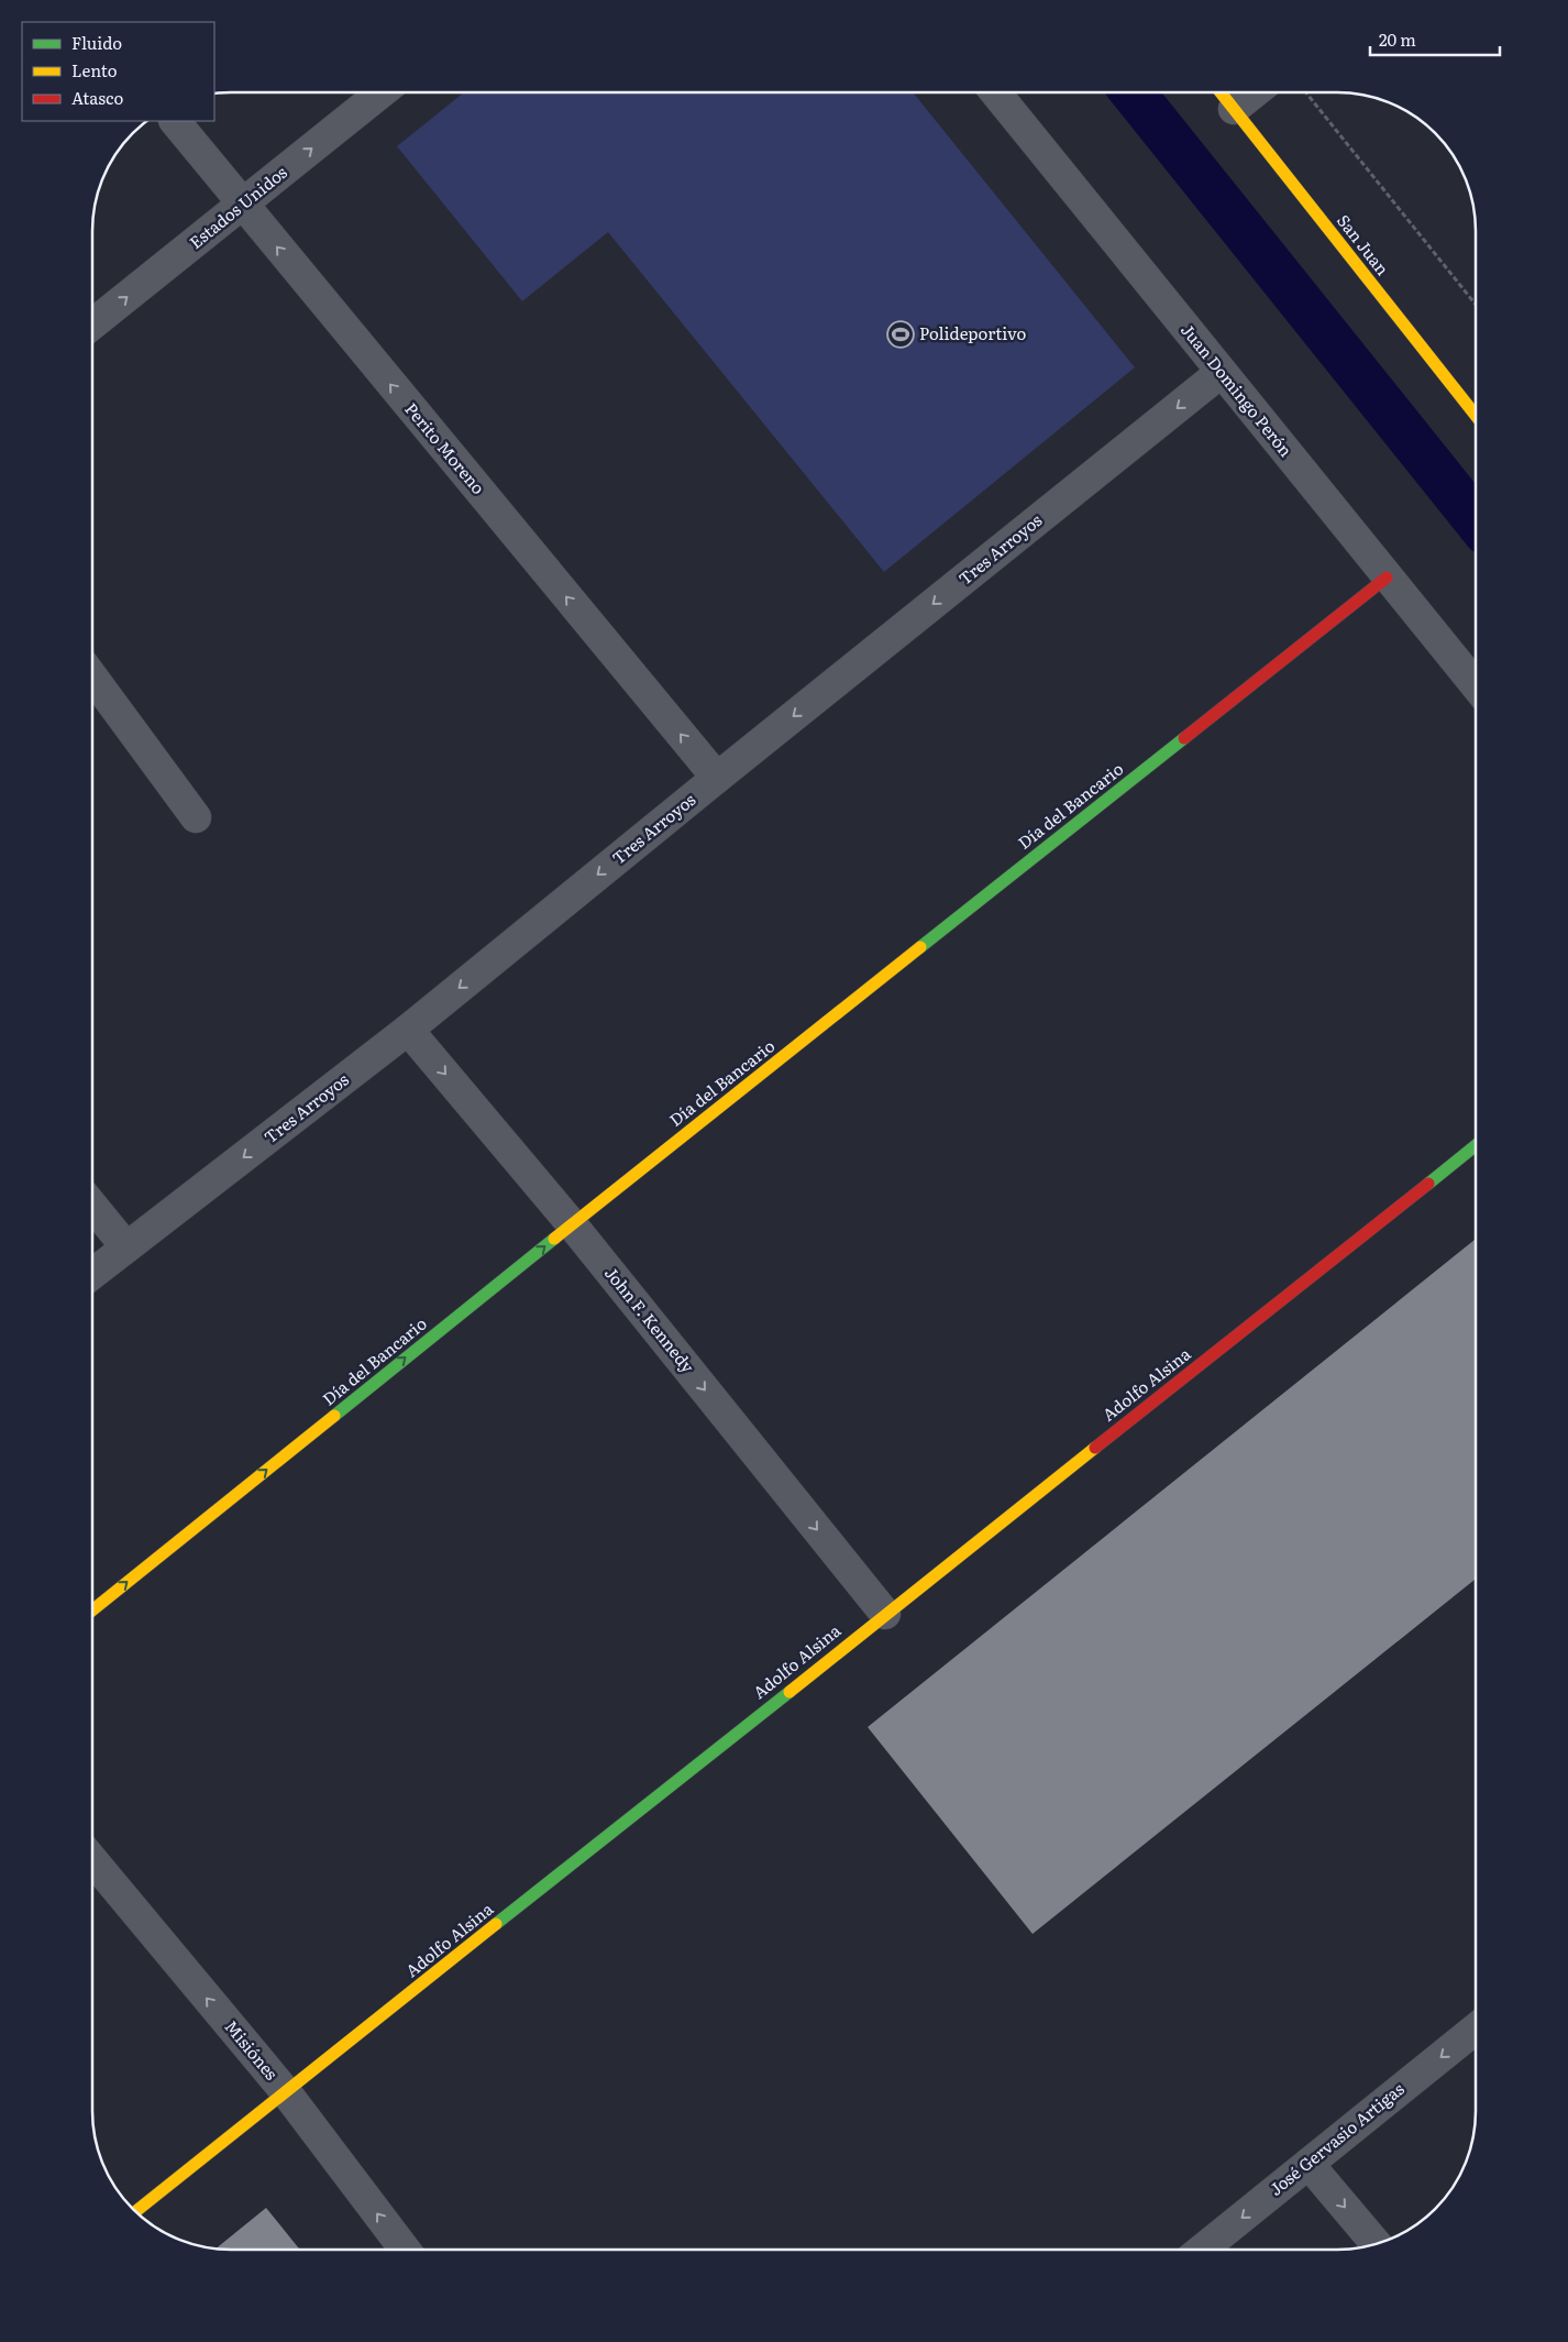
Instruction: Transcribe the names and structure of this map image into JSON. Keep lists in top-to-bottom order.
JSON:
{
  "streets": {
    "main road": ["San Juan", "Día del Bancario", "Adolfo Alsina"],
    "street": [
      "Estados Unidos",
      "Juan Domingo Perón",
      "Perito Moreno",
      "Tres Arroyos",
      "John F. Kennedy",
      "Misiónes",
      "José Gervasio Artigas"
    ]
  },
  "crossings": [
    ["Estados Unidos", "Perito Moreno"],
    ["Juan Domingo Perón", "Tres Arroyos"],
    ["Juan Domingo Perón", "Día del Bancario"],
    ["Perito Moreno", "Tres Arroyos"],
    ["Tres Arroyos", "John F. Kennedy"],
    ["Día del Bancario", "John F. Kennedy"],
    ["John F. Kennedy", "Adolfo Alsina"],
    ["Adolfo Alsina", "Misiónes"]
  ],
  "one_way": [
    "Estados Unidos",
    "Perito Moreno",
    "Tres Arroyos",
    "Día del Bancario",
    "John F. Kennedy",
    "Misiónes",
    "José Gervasio Artigas"
  ],
  "places": {
    "sports": ["Polideportivo"]
  },
  "legend": ["Fluido", "Lento", "Atasco"],
  "scale_bar": "20 m"
}
